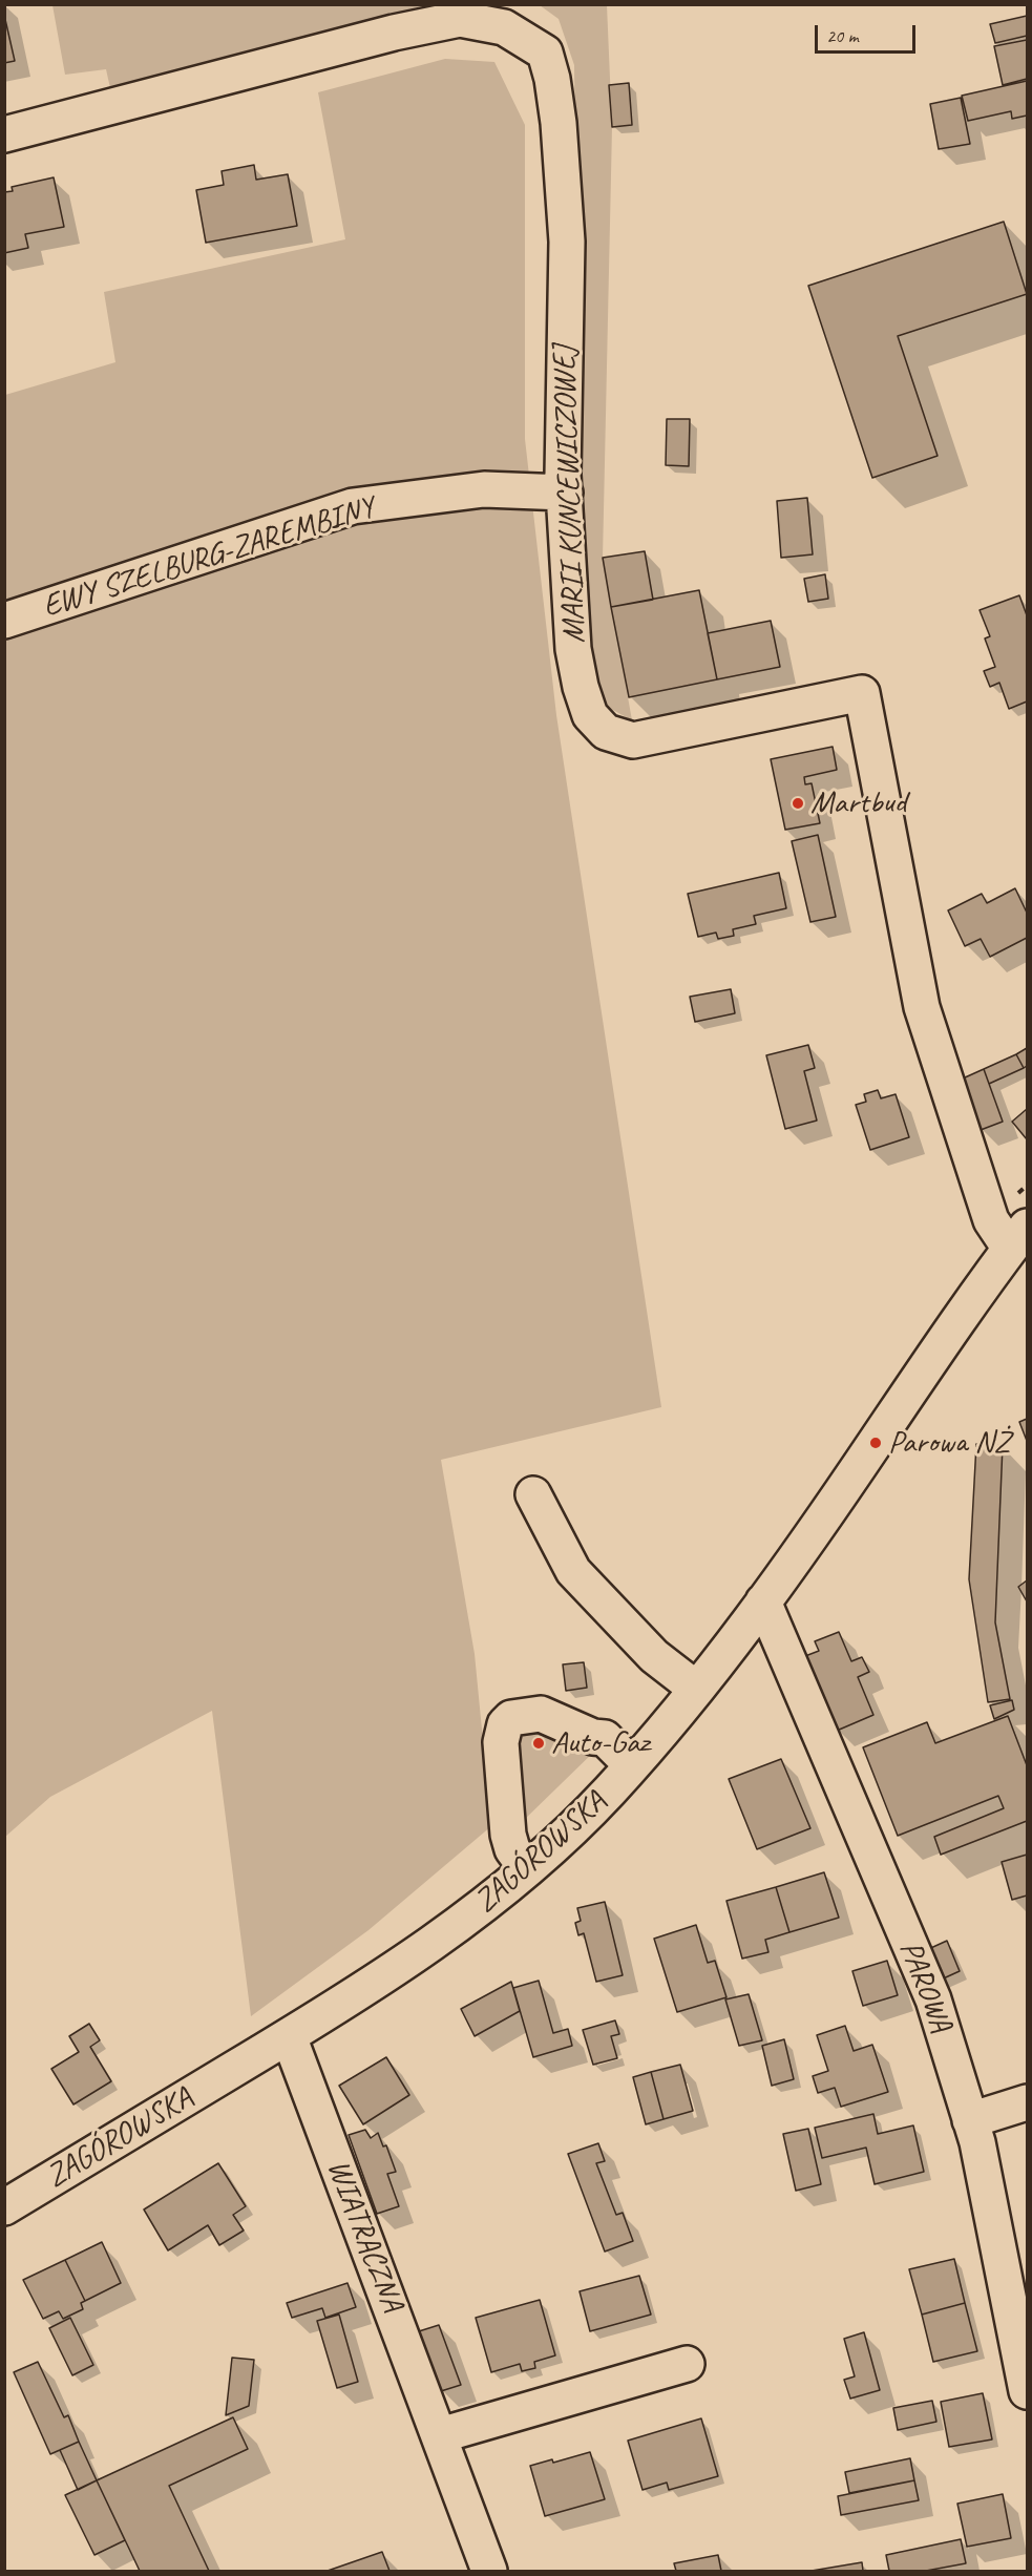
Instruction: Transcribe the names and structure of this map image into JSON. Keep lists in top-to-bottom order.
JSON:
{
  "streets": {
    "street": [
      "MARII KUNCEWICZOWEJ",
      "EWY SZELBURG-ZAREMBINY",
      "ZAGÓROWSKA",
      "PAROWA",
      "WIATRACZNA"
    ]
  },
  "crossings": [
    ["MARII KUNCEWICZOWEJ", "EWY SZELBURG-ZAREMBINY"],
    ["MARII KUNCEWICZOWEJ", "ZAGÓROWSKA"],
    ["ZAGÓROWSKA", "PAROWA"],
    ["ZAGÓROWSKA", "WIATRACZNA"]
  ],
  "places": ["Martbud", "Parowa NŻ", "Auto-Gaz"],
  "scale_bar": "20 m"
}
